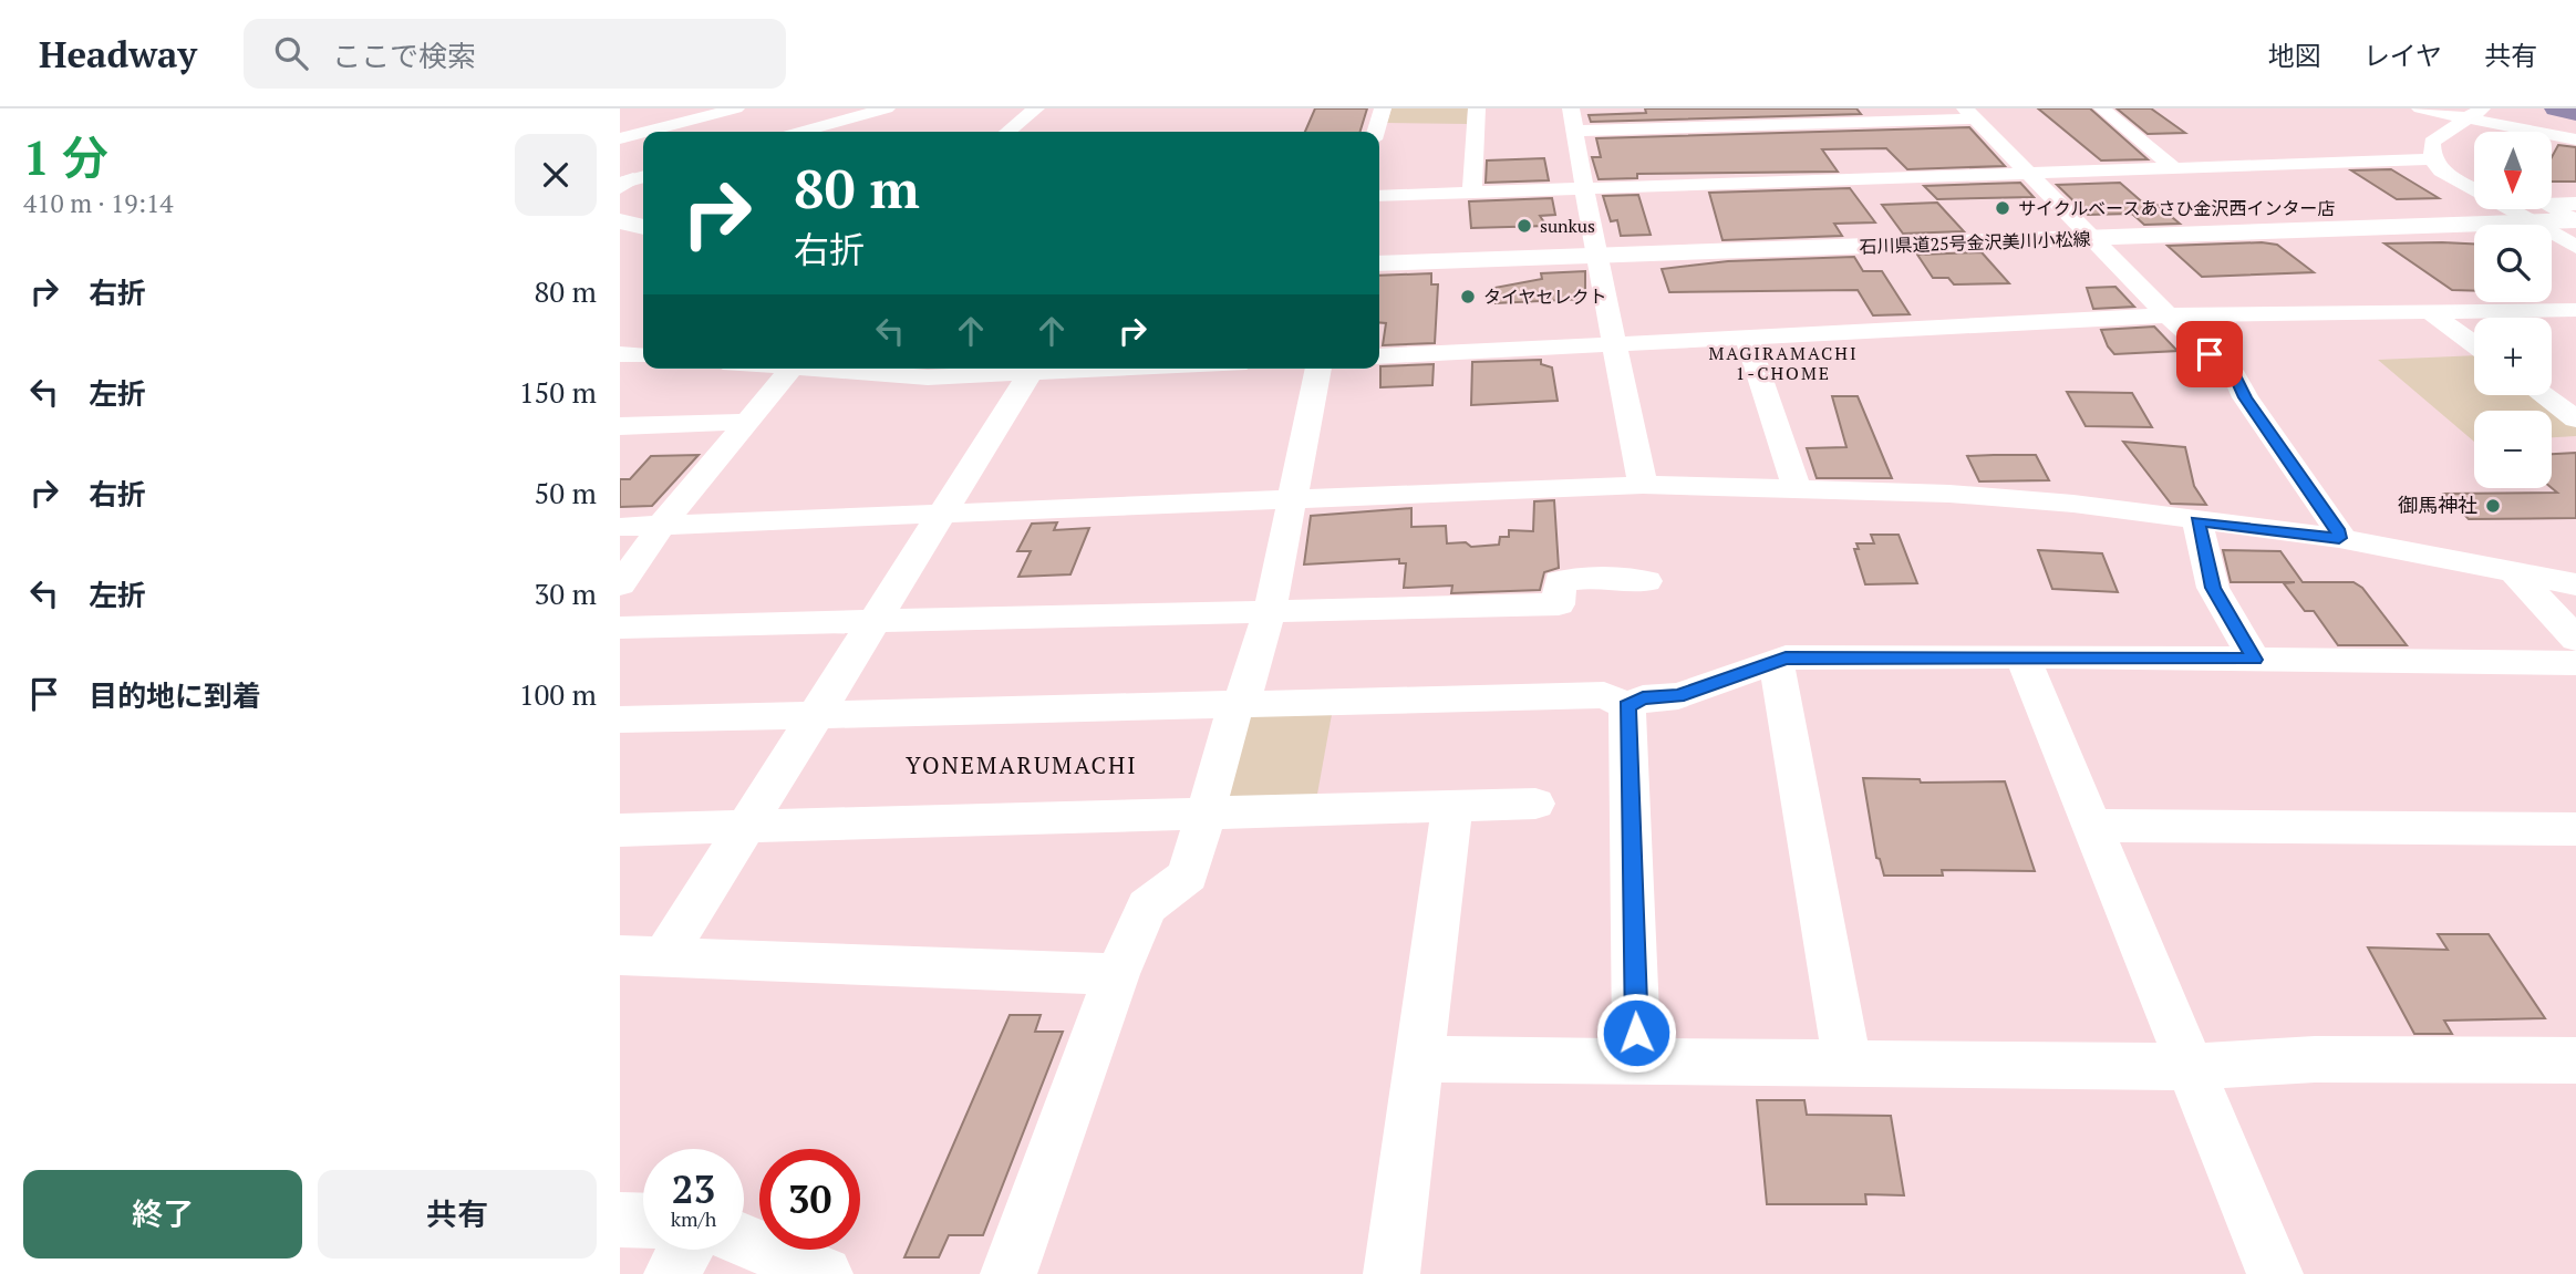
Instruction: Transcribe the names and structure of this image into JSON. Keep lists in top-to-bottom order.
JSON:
{
  "streets": {
    "main road": ["石川県道25号金沢美川小松線"]
  },
  "districts": ["MAGIRAMACHI 1-CHOME", "YONEMARUMACHI"],
  "places": [
    "サイクルベースあさひ金沢西インター店",
    "sunkus",
    "タイヤセレクト",
    "御馬神社"
  ],
  "north": "bottom",
  "page": {
    "header": "Headway",
    "search": "ここで検索",
    "nav": ["地図", "レイヤ", "共有"],
    "heading": ["1 分", "410 m · 19:14"],
    "map_buttons": ["+", "−"],
    "turn": ["80 m", "右折"],
    "list": [
      {
        "name": "右折",
        "value": "80 m"
      },
      {
        "name": "左折",
        "value": "150 m"
      },
      {
        "name": "右折",
        "value": "50 m"
      },
      {
        "name": "左折",
        "value": "30 m"
      },
      {
        "name": "目的地に到着",
        "value": "100 m"
      }
    ],
    "speed": "23 km/h",
    "limit": "30",
    "buttons": ["終了", "共有"]
  }
}
